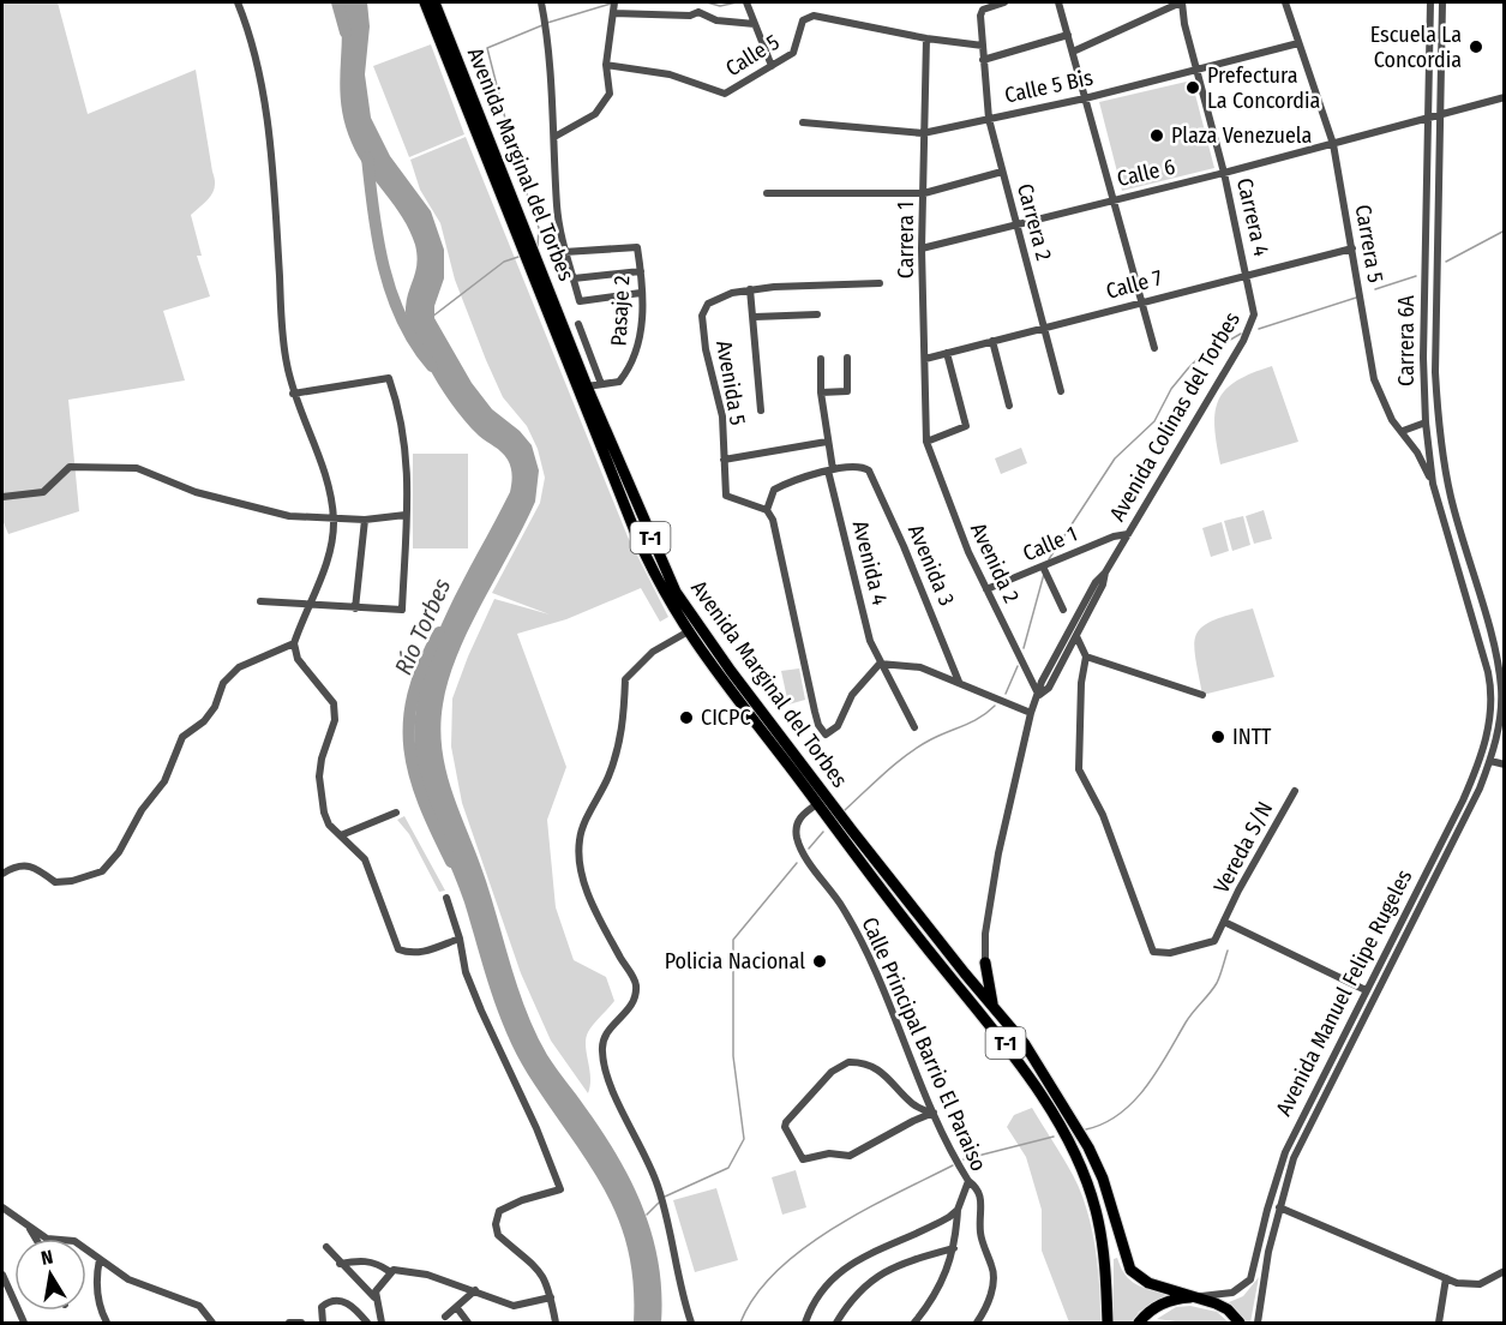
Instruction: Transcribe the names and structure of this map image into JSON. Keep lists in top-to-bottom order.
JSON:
{
  "streets": {
    "highway": ["Avenida Marginal del Torbes", "T-1"],
    "street": [
      "Calle 5",
      "Calle 5 Bis",
      "Calle 6",
      "Carrera 4",
      "Carrera 2",
      "Carrera 1",
      "Carrera 5",
      "Calle 7",
      "Pasaje 2",
      "Carrera 6A",
      "Avenida 5",
      "Avenida Colinas del Torbes",
      "Calle 1",
      "Avenida 4",
      "Avenida 2",
      "Avenida 3",
      "Vereda S/N",
      "Avenida Manuel Felipe Rugeles",
      "Calle Principal Barrio El Paraiso"
    ]
  },
  "crossings": [
    ["Calle 5", "Carrera 2"],
    ["Calle 5", "Carrera 1"],
    ["Calle 5 Bis", "Carrera 4"],
    ["Calle 5 Bis", "Carrera 2"],
    ["Calle 5 Bis", "Carrera 1"],
    ["Calle 5 Bis", "Carrera 5"],
    ["Avenida Marginal del Torbes", "Pasaje 2"],
    ["Avenida Marginal del Torbes", "T-1"],
    ["Avenida Marginal del Torbes", "Avenida Manuel Felipe Rugeles"],
    ["Avenida Marginal del Torbes", "Calle Principal Barrio El Paraiso"],
    ["Calle 6", "Carrera 4"],
    ["Calle 6", "Carrera 2"],
    ["Calle 6", "Carrera 1"],
    ["Calle 6", "Carrera 5"],
    ["Calle 6", "Carrera 6A"],
    ["Carrera 4", "Calle 7"],
    ["Carrera 4", "Avenida Colinas del Torbes"],
    ["Carrera 2", "Calle 7"],
    ["Carrera 1", "Calle 7"],
    ["Carrera 1", "Avenida 2"],
    ["Carrera 5", "Calle 7"],
    ["Carrera 5", "Carrera 6A"],
    ["Calle 7", "Avenida Colinas del Torbes"],
    ["Carrera 6A", "Avenida Manuel Felipe Rugeles"],
    ["Avenida Colinas del Torbes", "Calle 1"],
    ["Avenida Colinas del Torbes", "Avenida 2"],
    ["T-1", "Avenida Manuel Felipe Rugeles"],
    ["Calle 1", "Avenida 2"],
    ["Avenida 4", "Avenida 3"]
  ],
  "water": ["Río Torbes"],
  "places": [
    "Escuela La Concordia",
    "Prefectura La Concordia",
    "Plaza Venezuela",
    "CICPC",
    "INTT",
    "Policia Nacional"
  ],
  "north": "top"
}
